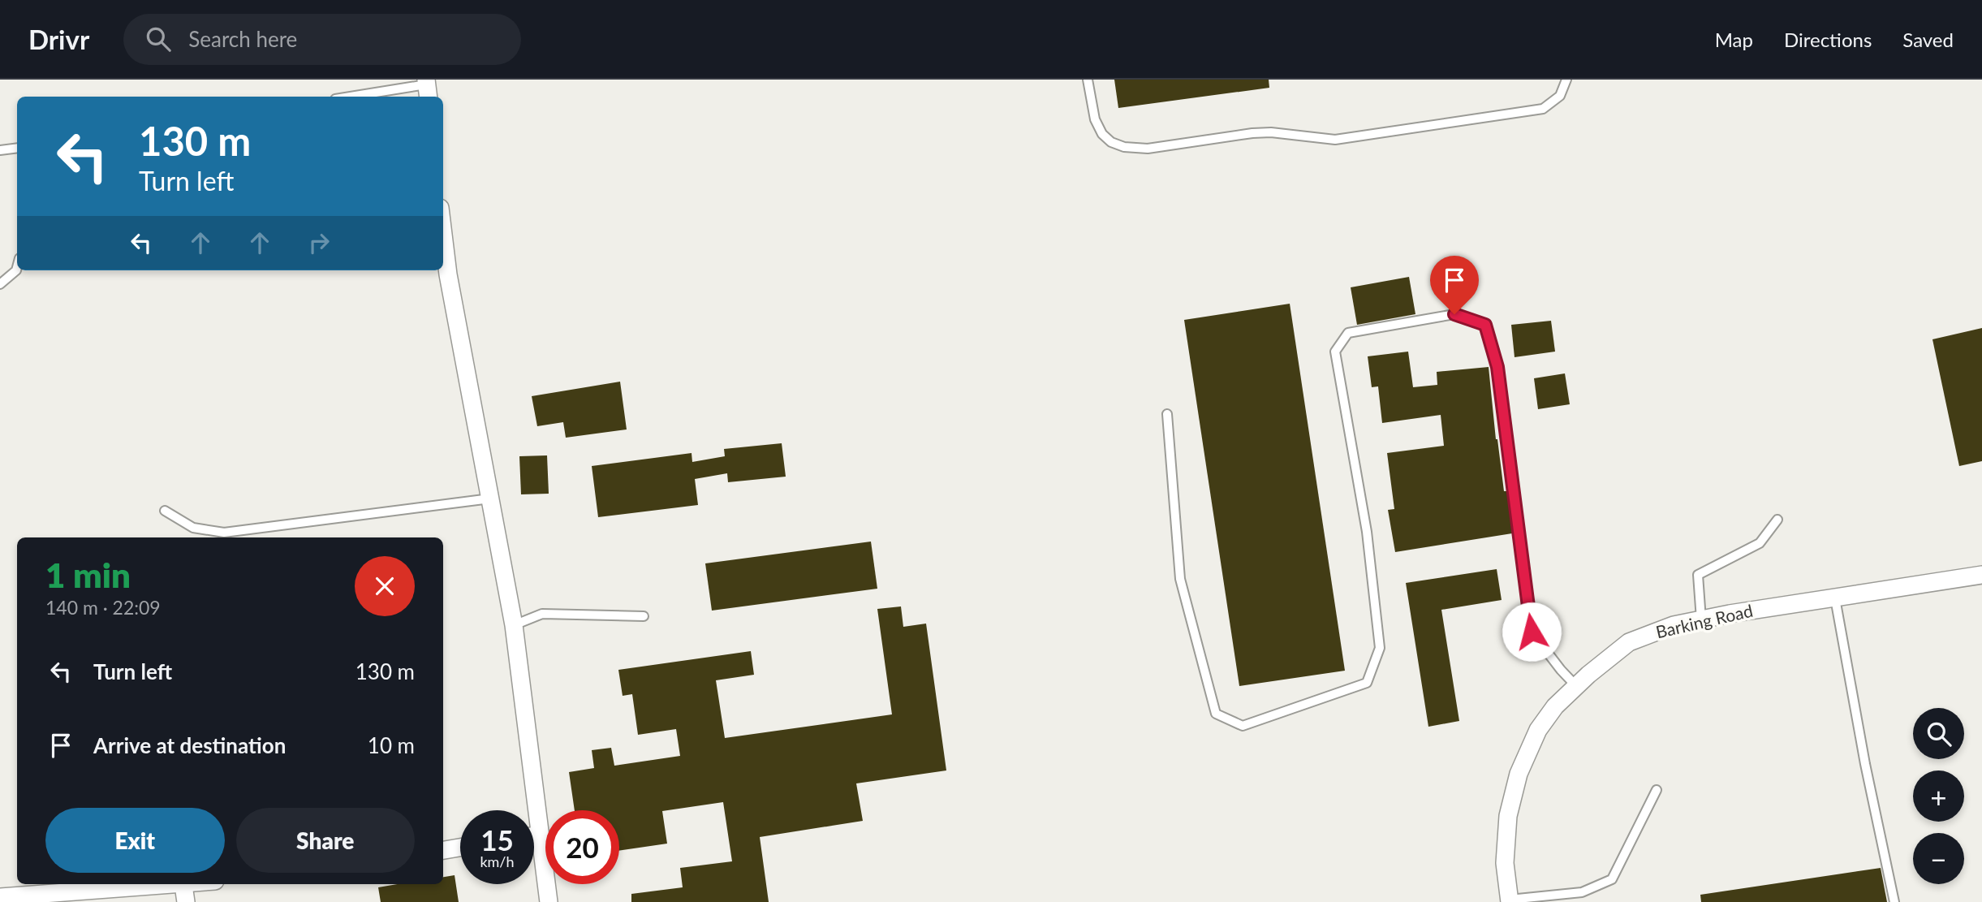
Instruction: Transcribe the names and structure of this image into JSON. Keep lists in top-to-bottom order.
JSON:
{
  "streets": {
    "street": ["Barking Road"]
  },
  "page": {
    "header": "Drivr",
    "search": "Search here",
    "nav": ["Map", "Directions", "Saved"],
    "turn": ["130 m", "Turn left"],
    "heading": ["1 min", "140 m · 22:09"],
    "list": [
      {
        "name": "Turn left",
        "value": "130 m"
      },
      {
        "name": "Arrive at destination",
        "value": "10 m"
      }
    ],
    "map_buttons": ["+", "−"],
    "buttons": ["Exit", "Share"],
    "speed": "15 km/h",
    "limit": "20"
  }
}
